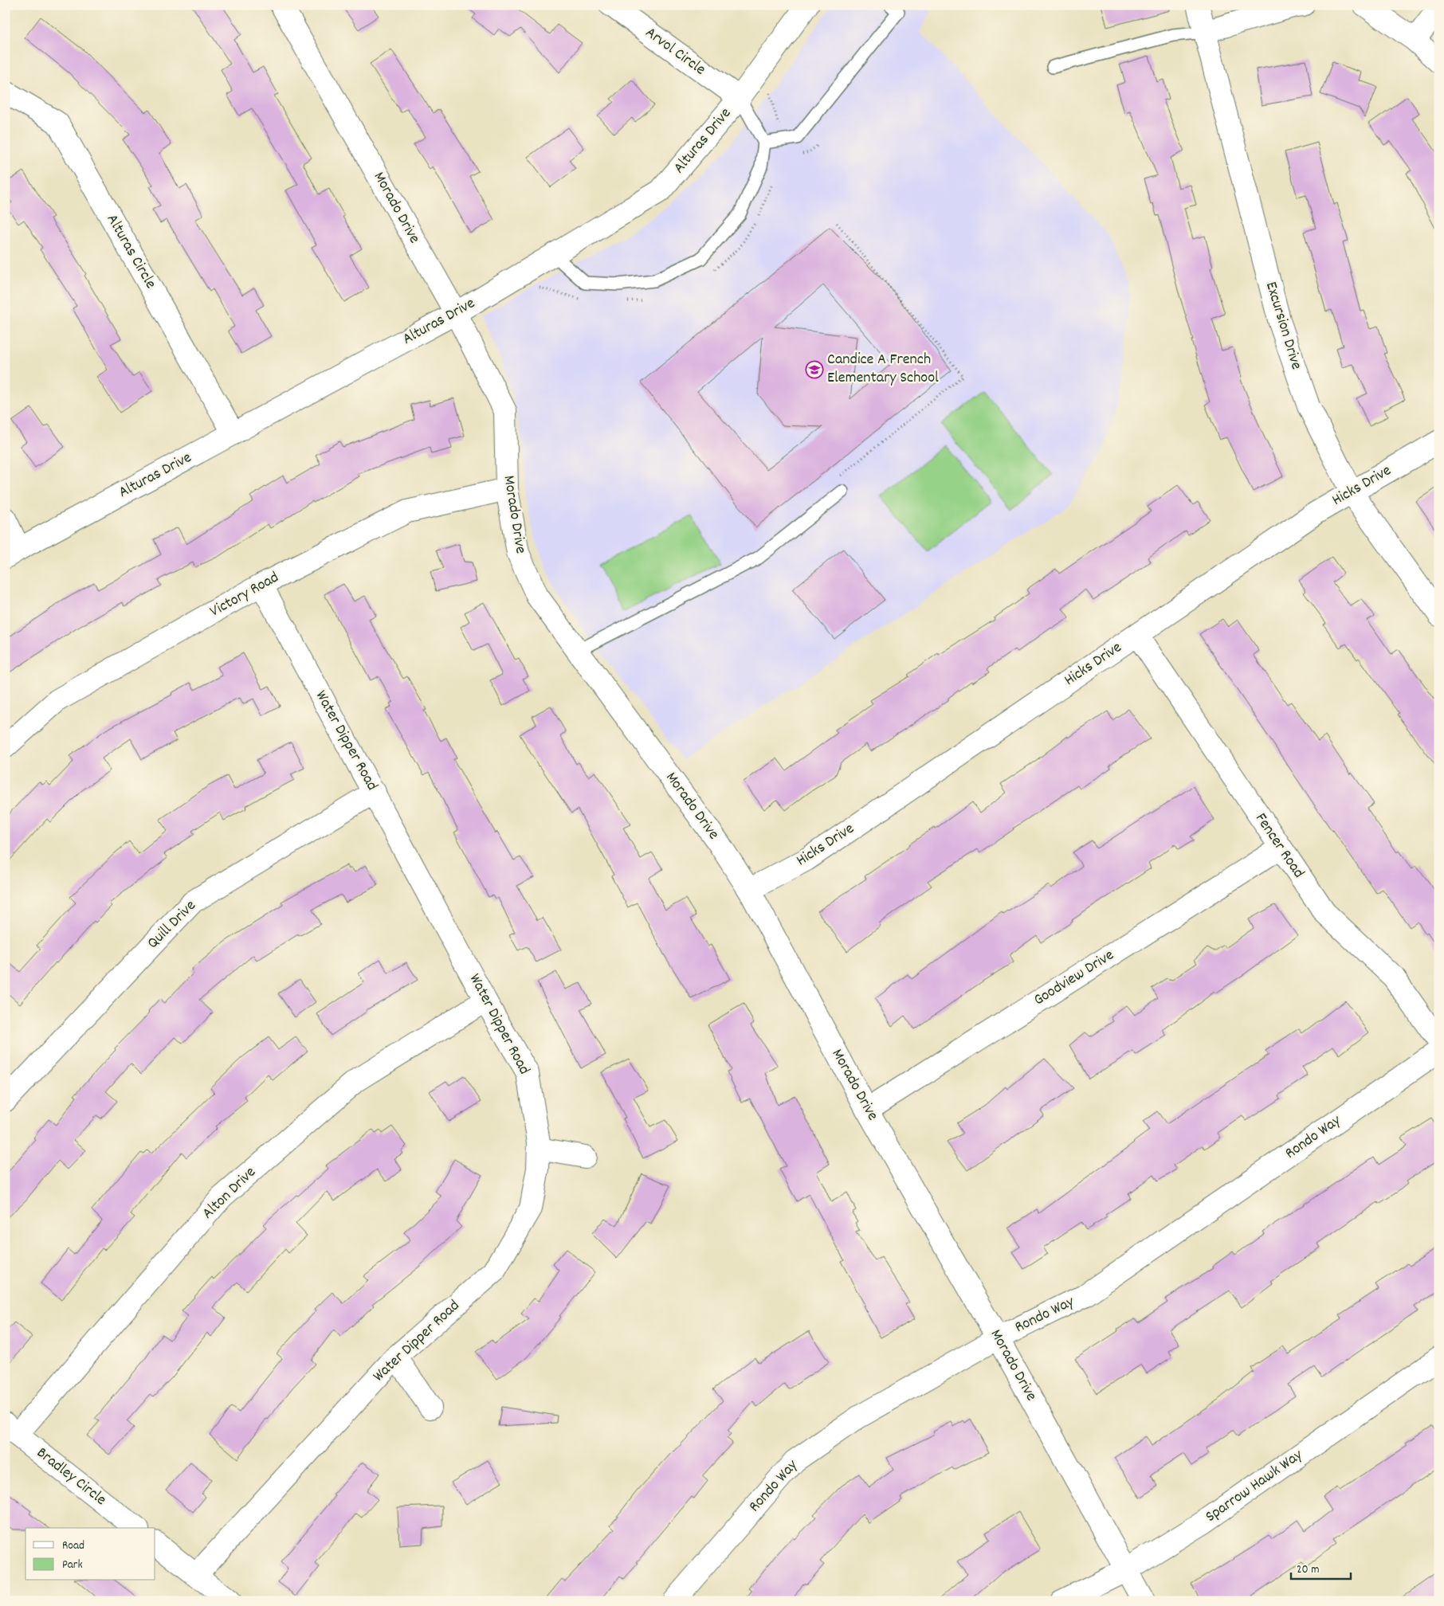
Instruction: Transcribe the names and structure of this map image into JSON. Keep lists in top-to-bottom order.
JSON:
{
  "streets": {
    "street": [
      "Arvol Circle",
      "Alturas Drive",
      "Morado Drive",
      "Alturas Circle",
      "Excursion Drive",
      "Hicks Drive",
      "Victory Road",
      "Water Dipper Road",
      "Fencer Road",
      "Quill Drive",
      "Goodview Drive",
      "Rondo Way",
      "Alton Drive",
      "Bradley Circle",
      "Sparrow Hawk Way"
    ]
  },
  "crossings": [
    ["Arvol Circle", "Alturas Drive"],
    ["Alturas Drive", "Morado Drive"],
    ["Alturas Drive", "Alturas Circle"],
    ["Morado Drive", "Hicks Drive"],
    ["Morado Drive", "Victory Road"],
    ["Morado Drive", "Goodview Drive"],
    ["Morado Drive", "Rondo Way"],
    ["Morado Drive", "Sparrow Hawk Way"],
    ["Excursion Drive", "Hicks Drive"],
    ["Hicks Drive", "Fencer Road"],
    ["Victory Road", "Water Dipper Road"],
    ["Water Dipper Road", "Quill Drive"],
    ["Water Dipper Road", "Alton Drive"],
    ["Fencer Road", "Goodview Drive"],
    ["Alton Drive", "Bradley Circle"]
  ],
  "places": {
    "school or university": ["Candice A French Elementary School"]
  },
  "legend": ["Road", "Park"],
  "scale_bar": "20 m"
}
